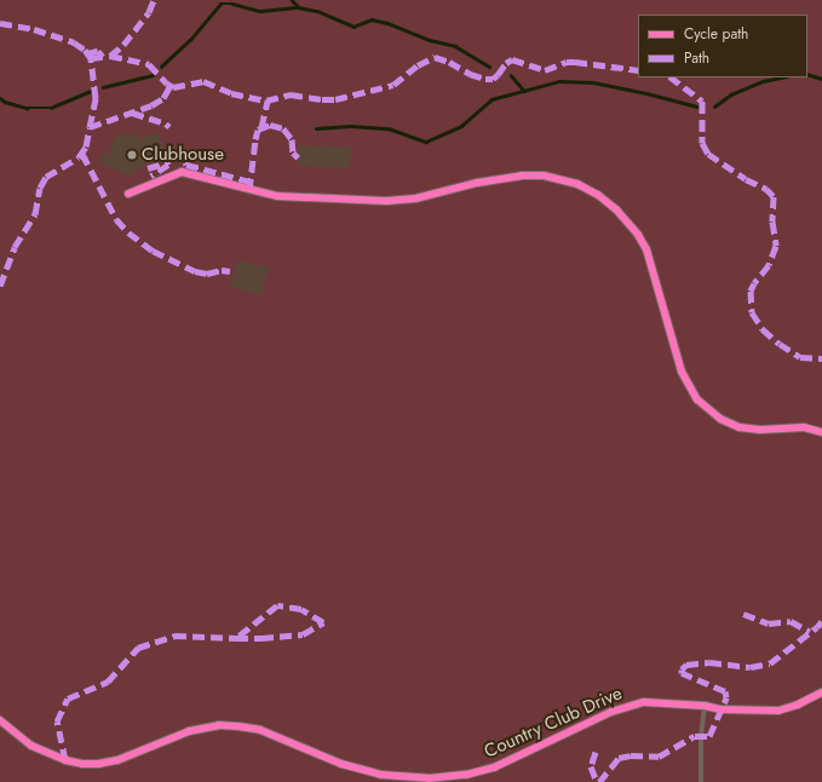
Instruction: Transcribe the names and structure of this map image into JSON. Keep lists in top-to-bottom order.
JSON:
{
  "streets": {
    "street": ["Country Club Drive"]
  },
  "places": ["Clubhouse"],
  "legend": ["Cycle path", "Path"]
}
